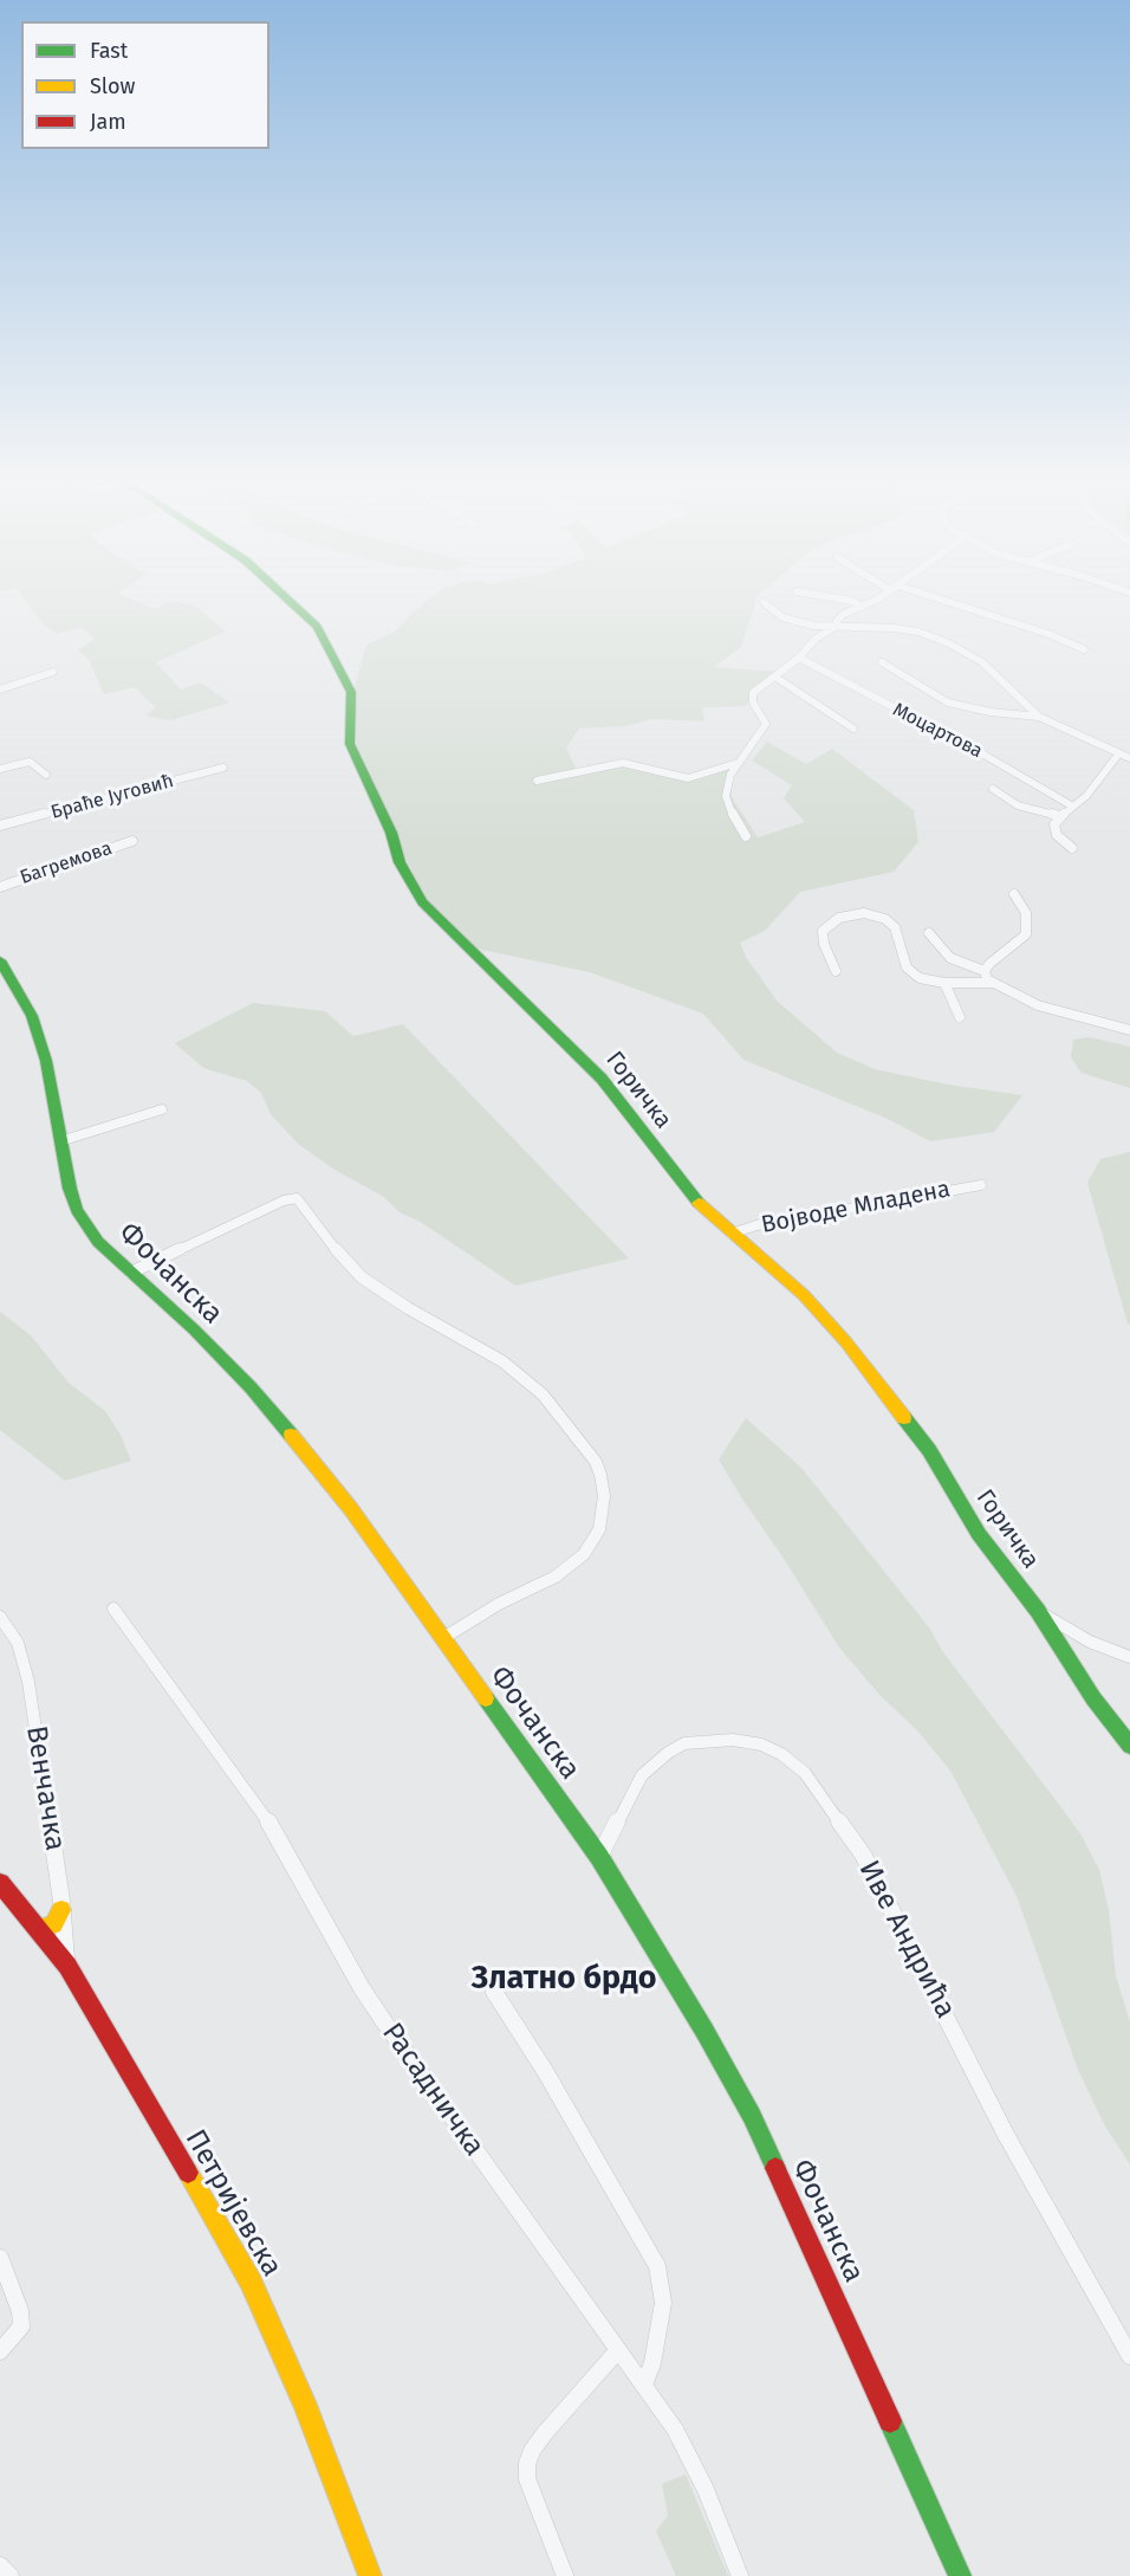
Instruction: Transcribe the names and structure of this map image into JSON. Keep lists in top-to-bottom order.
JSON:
{
  "streets": {
    "street": [
      "Моцартова",
      "Браће Југовић",
      "Багремова",
      "Горичка",
      "Војводе Младена",
      "Фочанска",
      "Венчачка",
      "Иве Андрића",
      "Расадничка",
      "Петријевска"
    ]
  },
  "crossings": [
    ["Горичка", "Војводе Младена"],
    ["Фочанска", "Иве Андрића"],
    ["Венчачка", "Петријевска"]
  ],
  "districts": ["Златно брдо"],
  "legend": ["Fast", "Slow", "Jam"]
}
